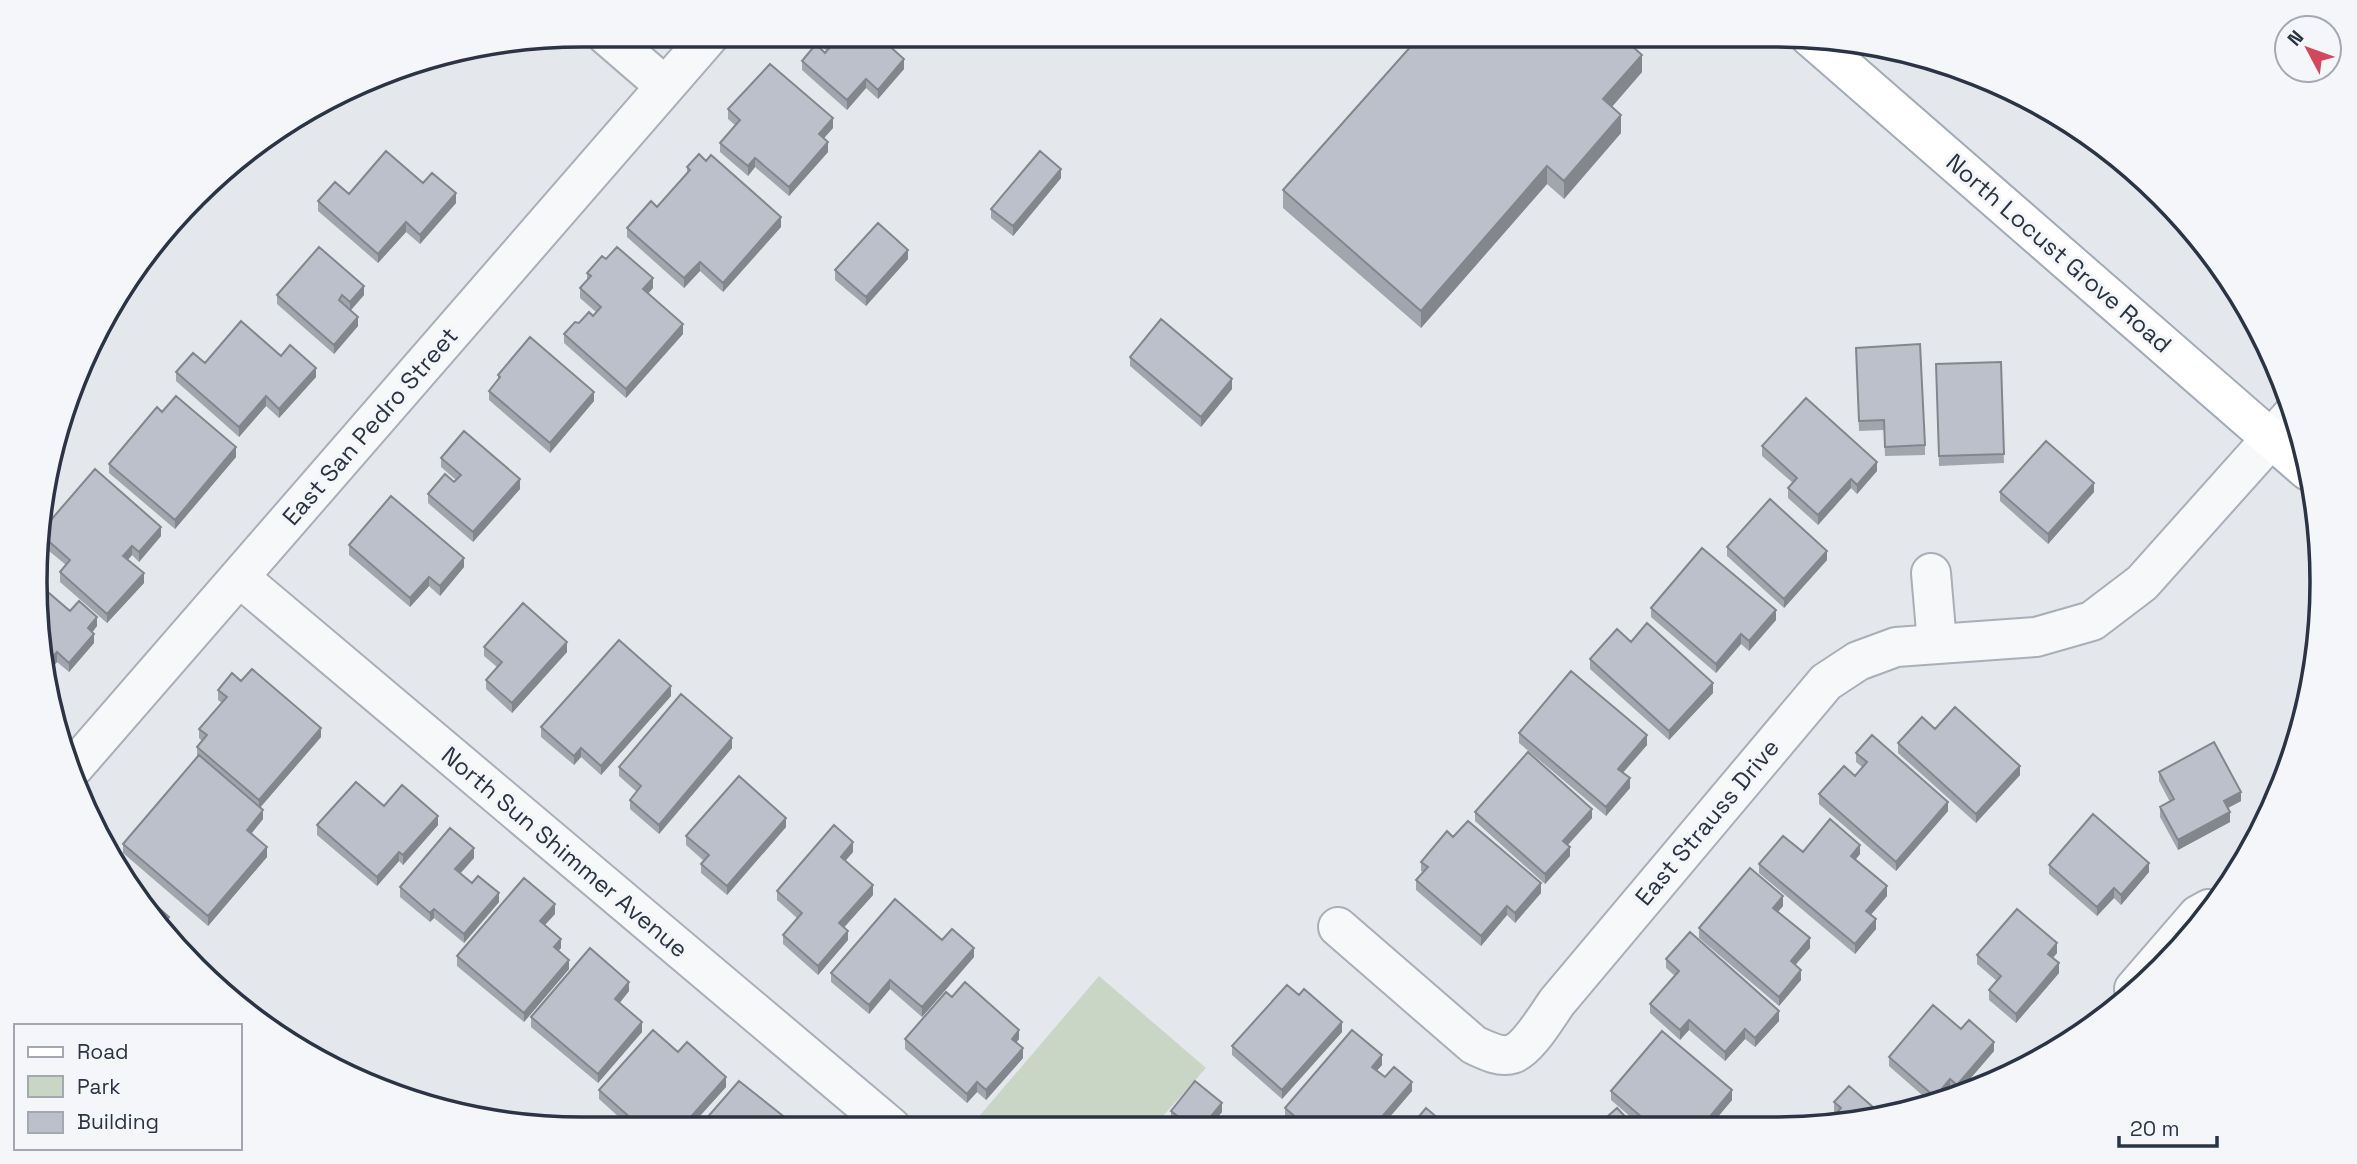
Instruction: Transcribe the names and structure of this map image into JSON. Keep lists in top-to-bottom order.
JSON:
{
  "streets": {
    "main road": ["North Locust Grove Road"],
    "street": ["East San Pedro Street", "East Strauss Drive", "North Sun Shimmer Avenue"]
  },
  "crossings": [
    ["North Locust Grove Road", "East Strauss Drive"],
    ["East San Pedro Street", "North Sun Shimmer Avenue"]
  ],
  "legend": ["Road", "Park", "Building"],
  "scale_bar": "20 m",
  "north": "top left"
}
